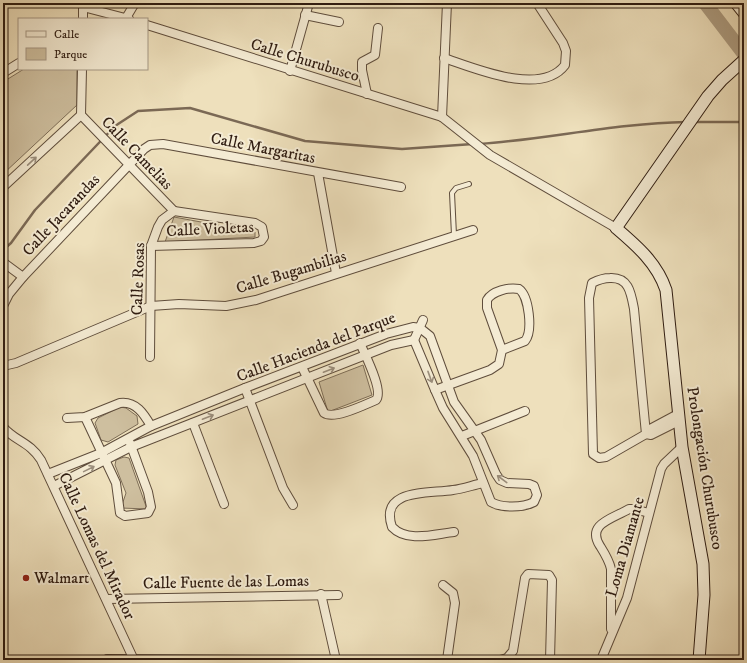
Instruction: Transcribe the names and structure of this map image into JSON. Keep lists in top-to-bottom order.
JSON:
{
  "streets": {
    "main road": ["Prolongación Churubusco"],
    "street": [
      "Calle Churubusco",
      "Calle Margaritas",
      "Calle Camelias",
      "Calle Jacarandas",
      "Calle Violetas",
      "Calle Bugambilias",
      "Calle Rosas",
      "Calle Hacienda del Parque",
      "Calle Lomas del Mirador",
      "Loma Diamante",
      "Calle Fuente de las Lomas"
    ]
  },
  "crossings": [
    ["Calle Churubusco", "Prolongación Churubusco"],
    ["Calle Margaritas", "Calle Camelias"],
    ["Calle Margaritas", "Calle Jacarandas"],
    ["Calle Camelias", "Calle Jacarandas"],
    ["Calle Camelias", "Calle Violetas"],
    ["Calle Camelias", "Calle Rosas"],
    ["Calle Violetas", "Calle Rosas"],
    ["Calle Bugambilias", "Calle Rosas"],
    ["Calle Hacienda del Parque", "Calle Lomas del Mirador"],
    ["Prolongación Churubusco", "Loma Diamante"],
    ["Calle Lomas del Mirador", "Calle Fuente de las Lomas"]
  ],
  "places": ["Walmart"],
  "legend": ["Calle", "Parque"]
}
